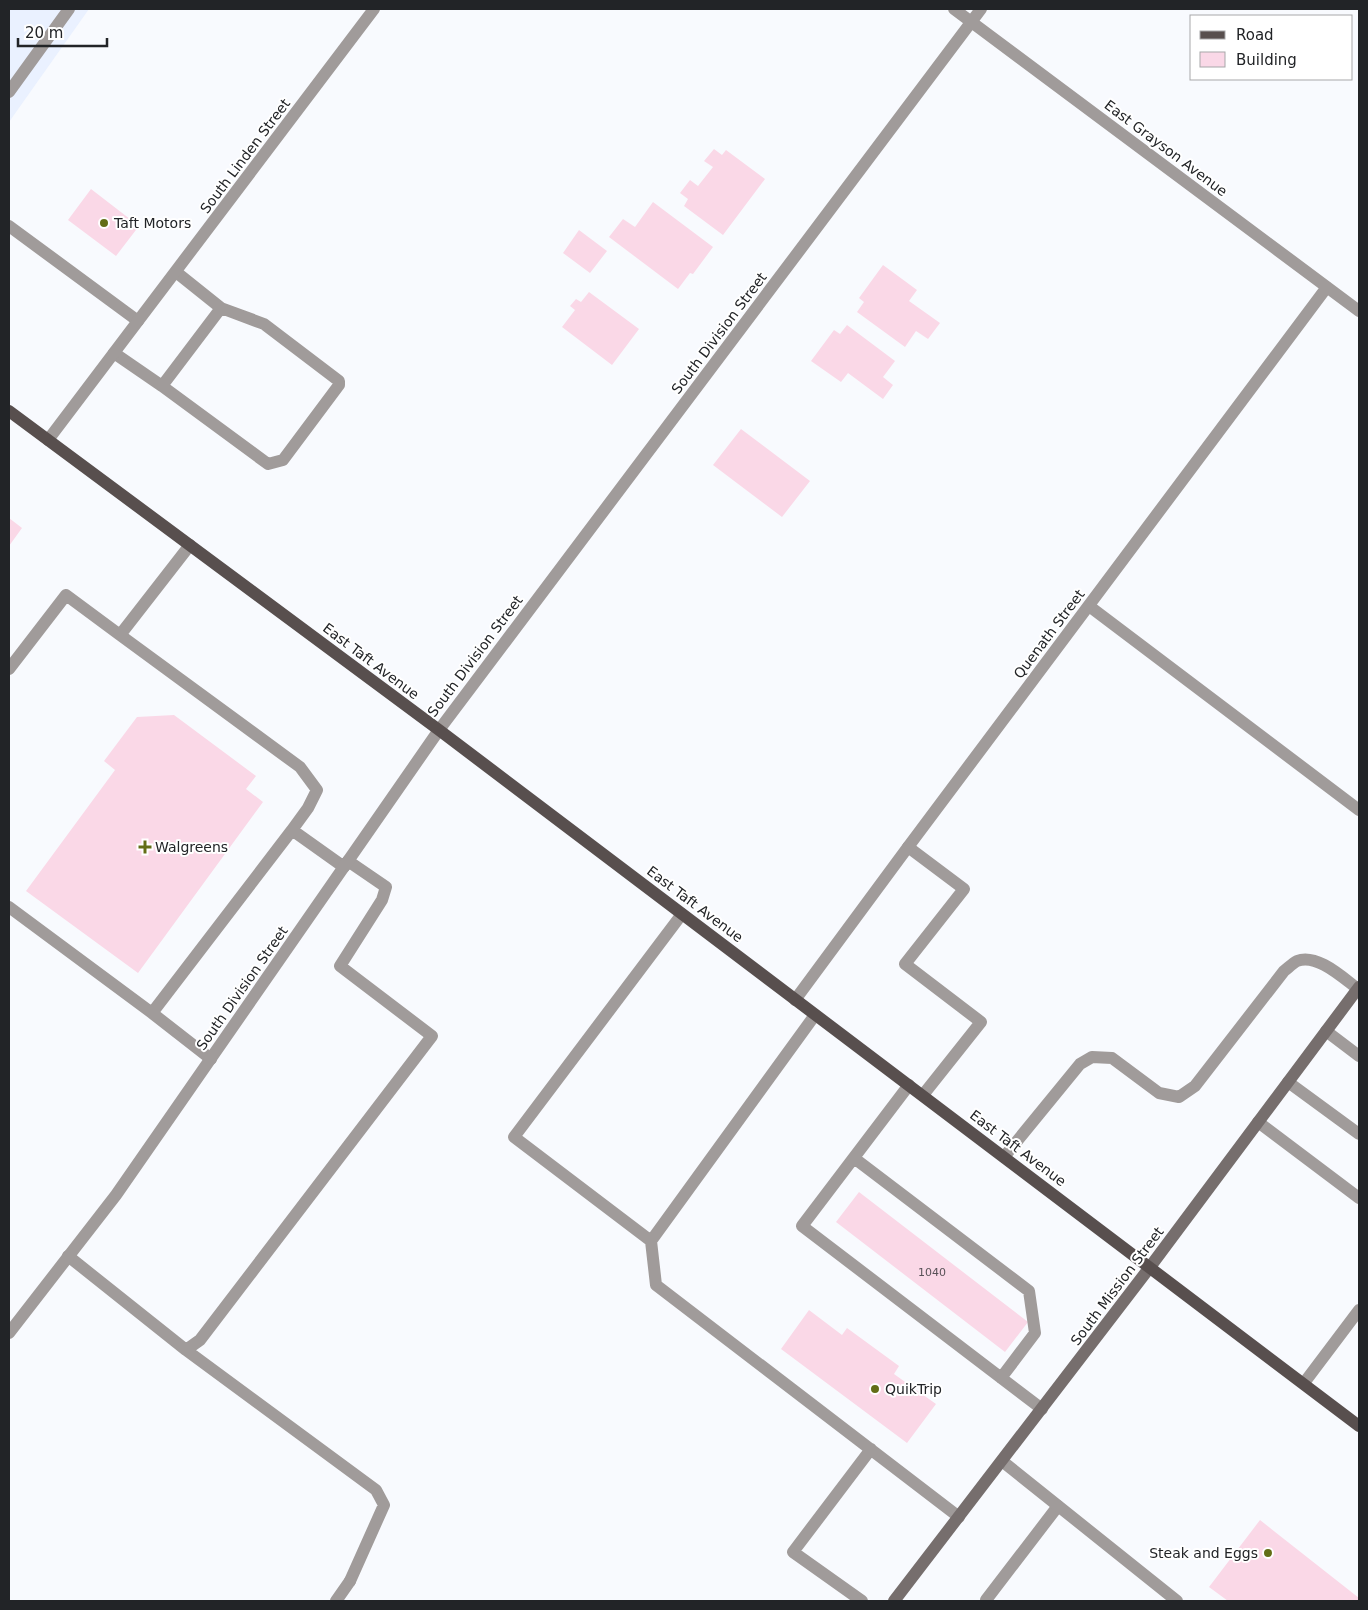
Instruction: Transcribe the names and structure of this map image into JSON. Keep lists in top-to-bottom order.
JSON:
{
  "streets": {
    "main road": ["East Taft Avenue"],
    "street": [
      "East Grayson Avenue",
      "South Linden Street",
      "South Division Street",
      "Quenath Street",
      "South Mission Street"
    ]
  },
  "crossings": [
    ["East Grayson Avenue", "South Division Street"],
    ["East Grayson Avenue", "Quenath Street"],
    ["South Linden Street", "East Taft Avenue"],
    ["South Division Street", "East Taft Avenue"],
    ["Quenath Street", "East Taft Avenue"],
    ["East Taft Avenue", "South Mission Street"]
  ],
  "places": {
    "other": ["Taft Motors", "QuikTrip", "Steak and Eggs"],
    "health": ["Walgreens"]
  },
  "house_numbers": ["1040"],
  "legend": ["Road", "Building"],
  "scale_bar": "20 m"
}
